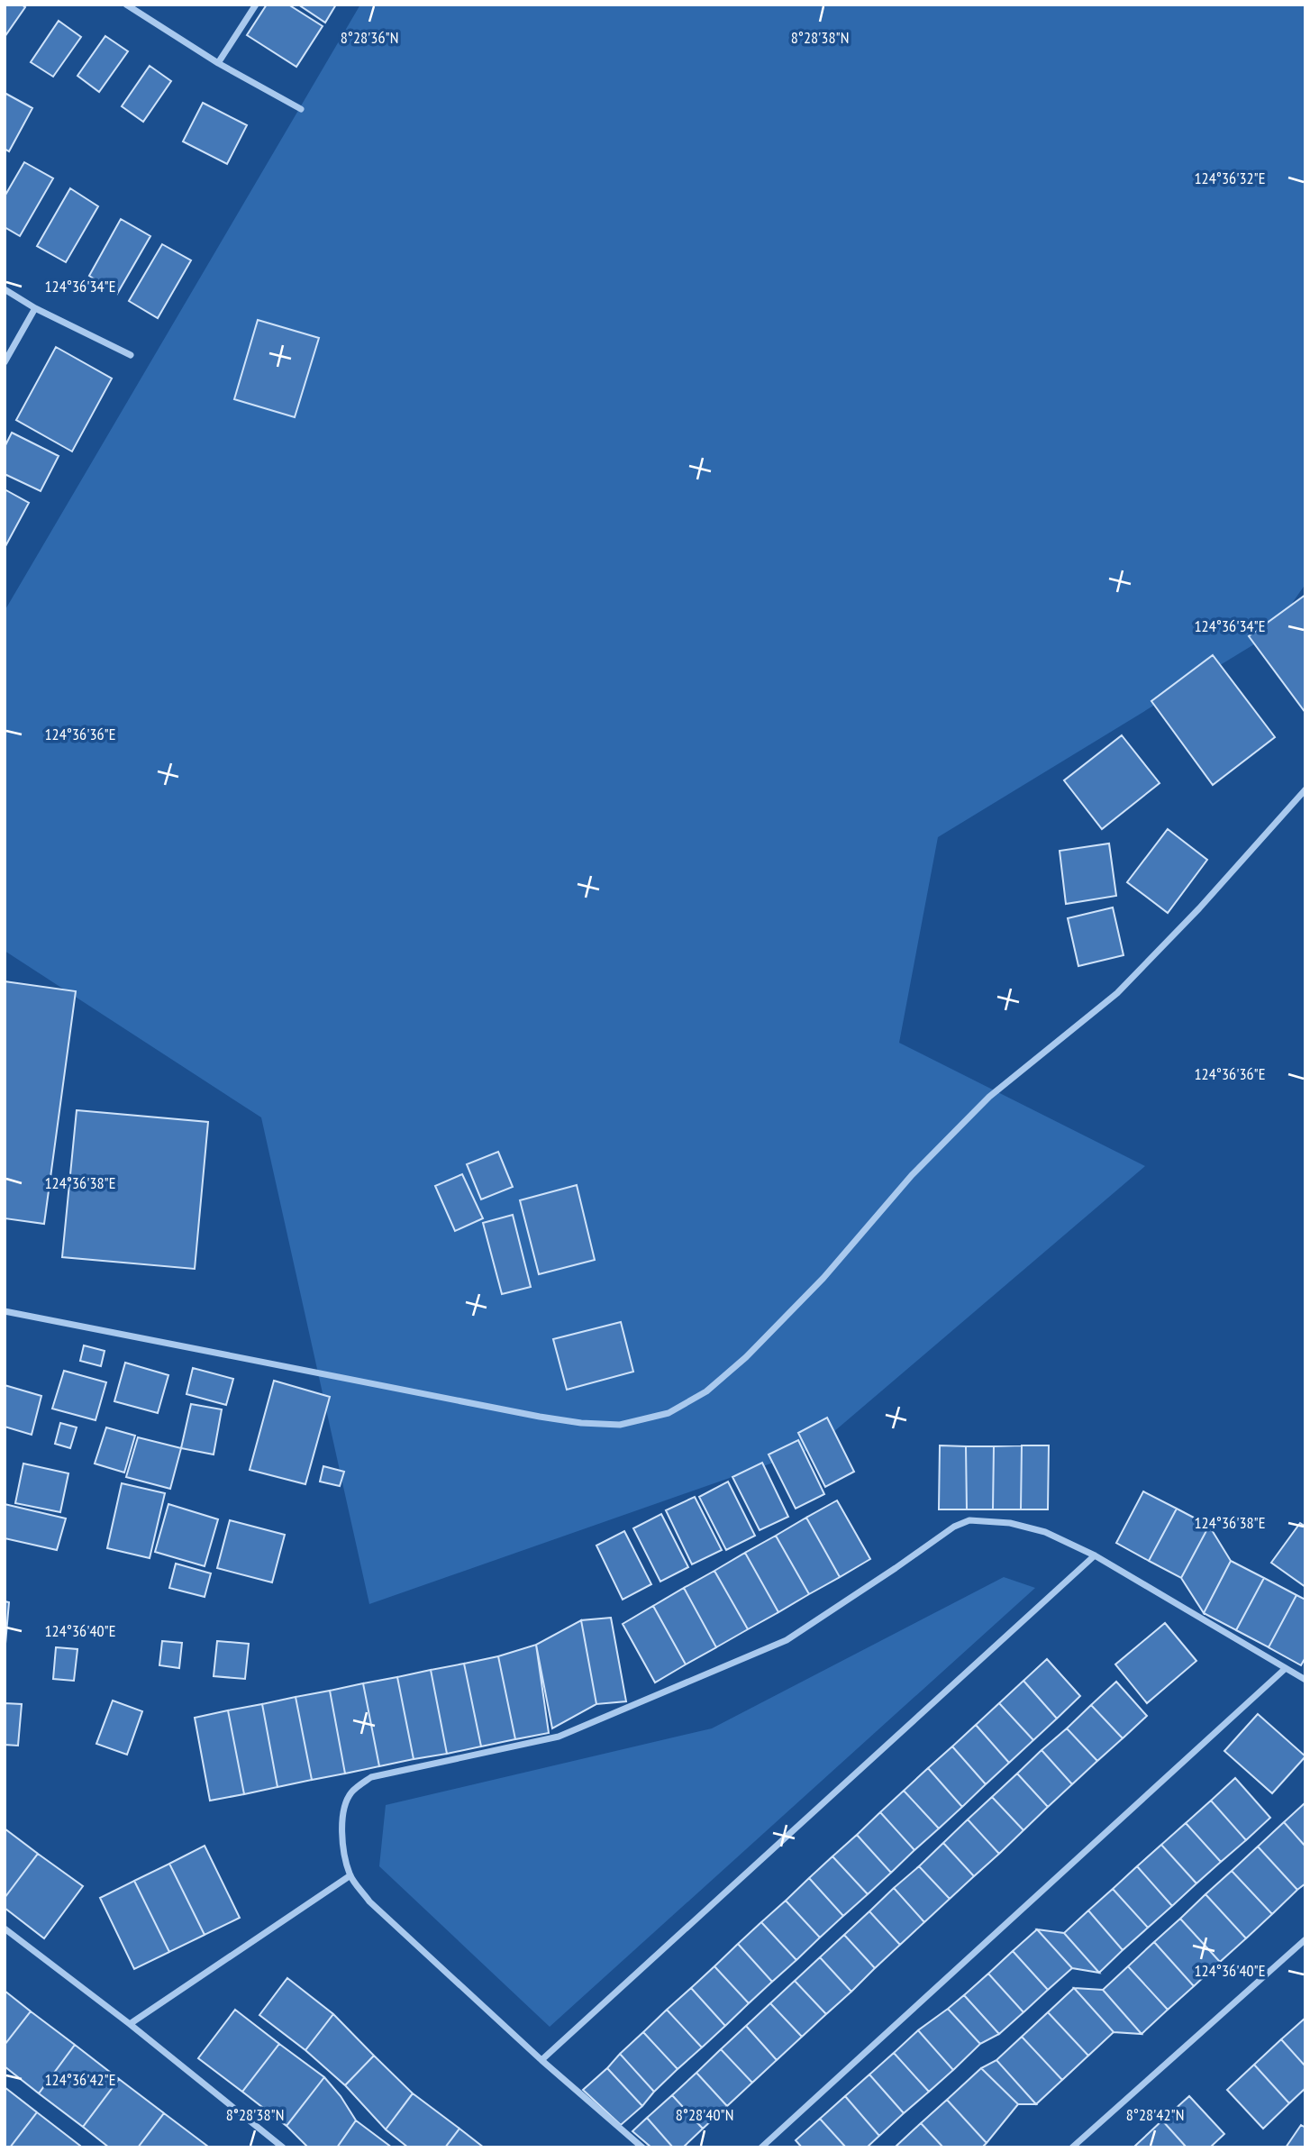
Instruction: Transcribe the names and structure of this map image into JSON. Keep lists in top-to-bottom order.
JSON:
{
  "coordinates": [
    "8°28'36\"N",
    "8°28'38\"N",
    "124°36'32\"E",
    "124°36'34\"E",
    "124°36'36\"E",
    "124°36'38\"E",
    "124°36'40\"E",
    "124°36'42\"E",
    "8°28'40\"N",
    "8°28'42\"N"
  ]
}
